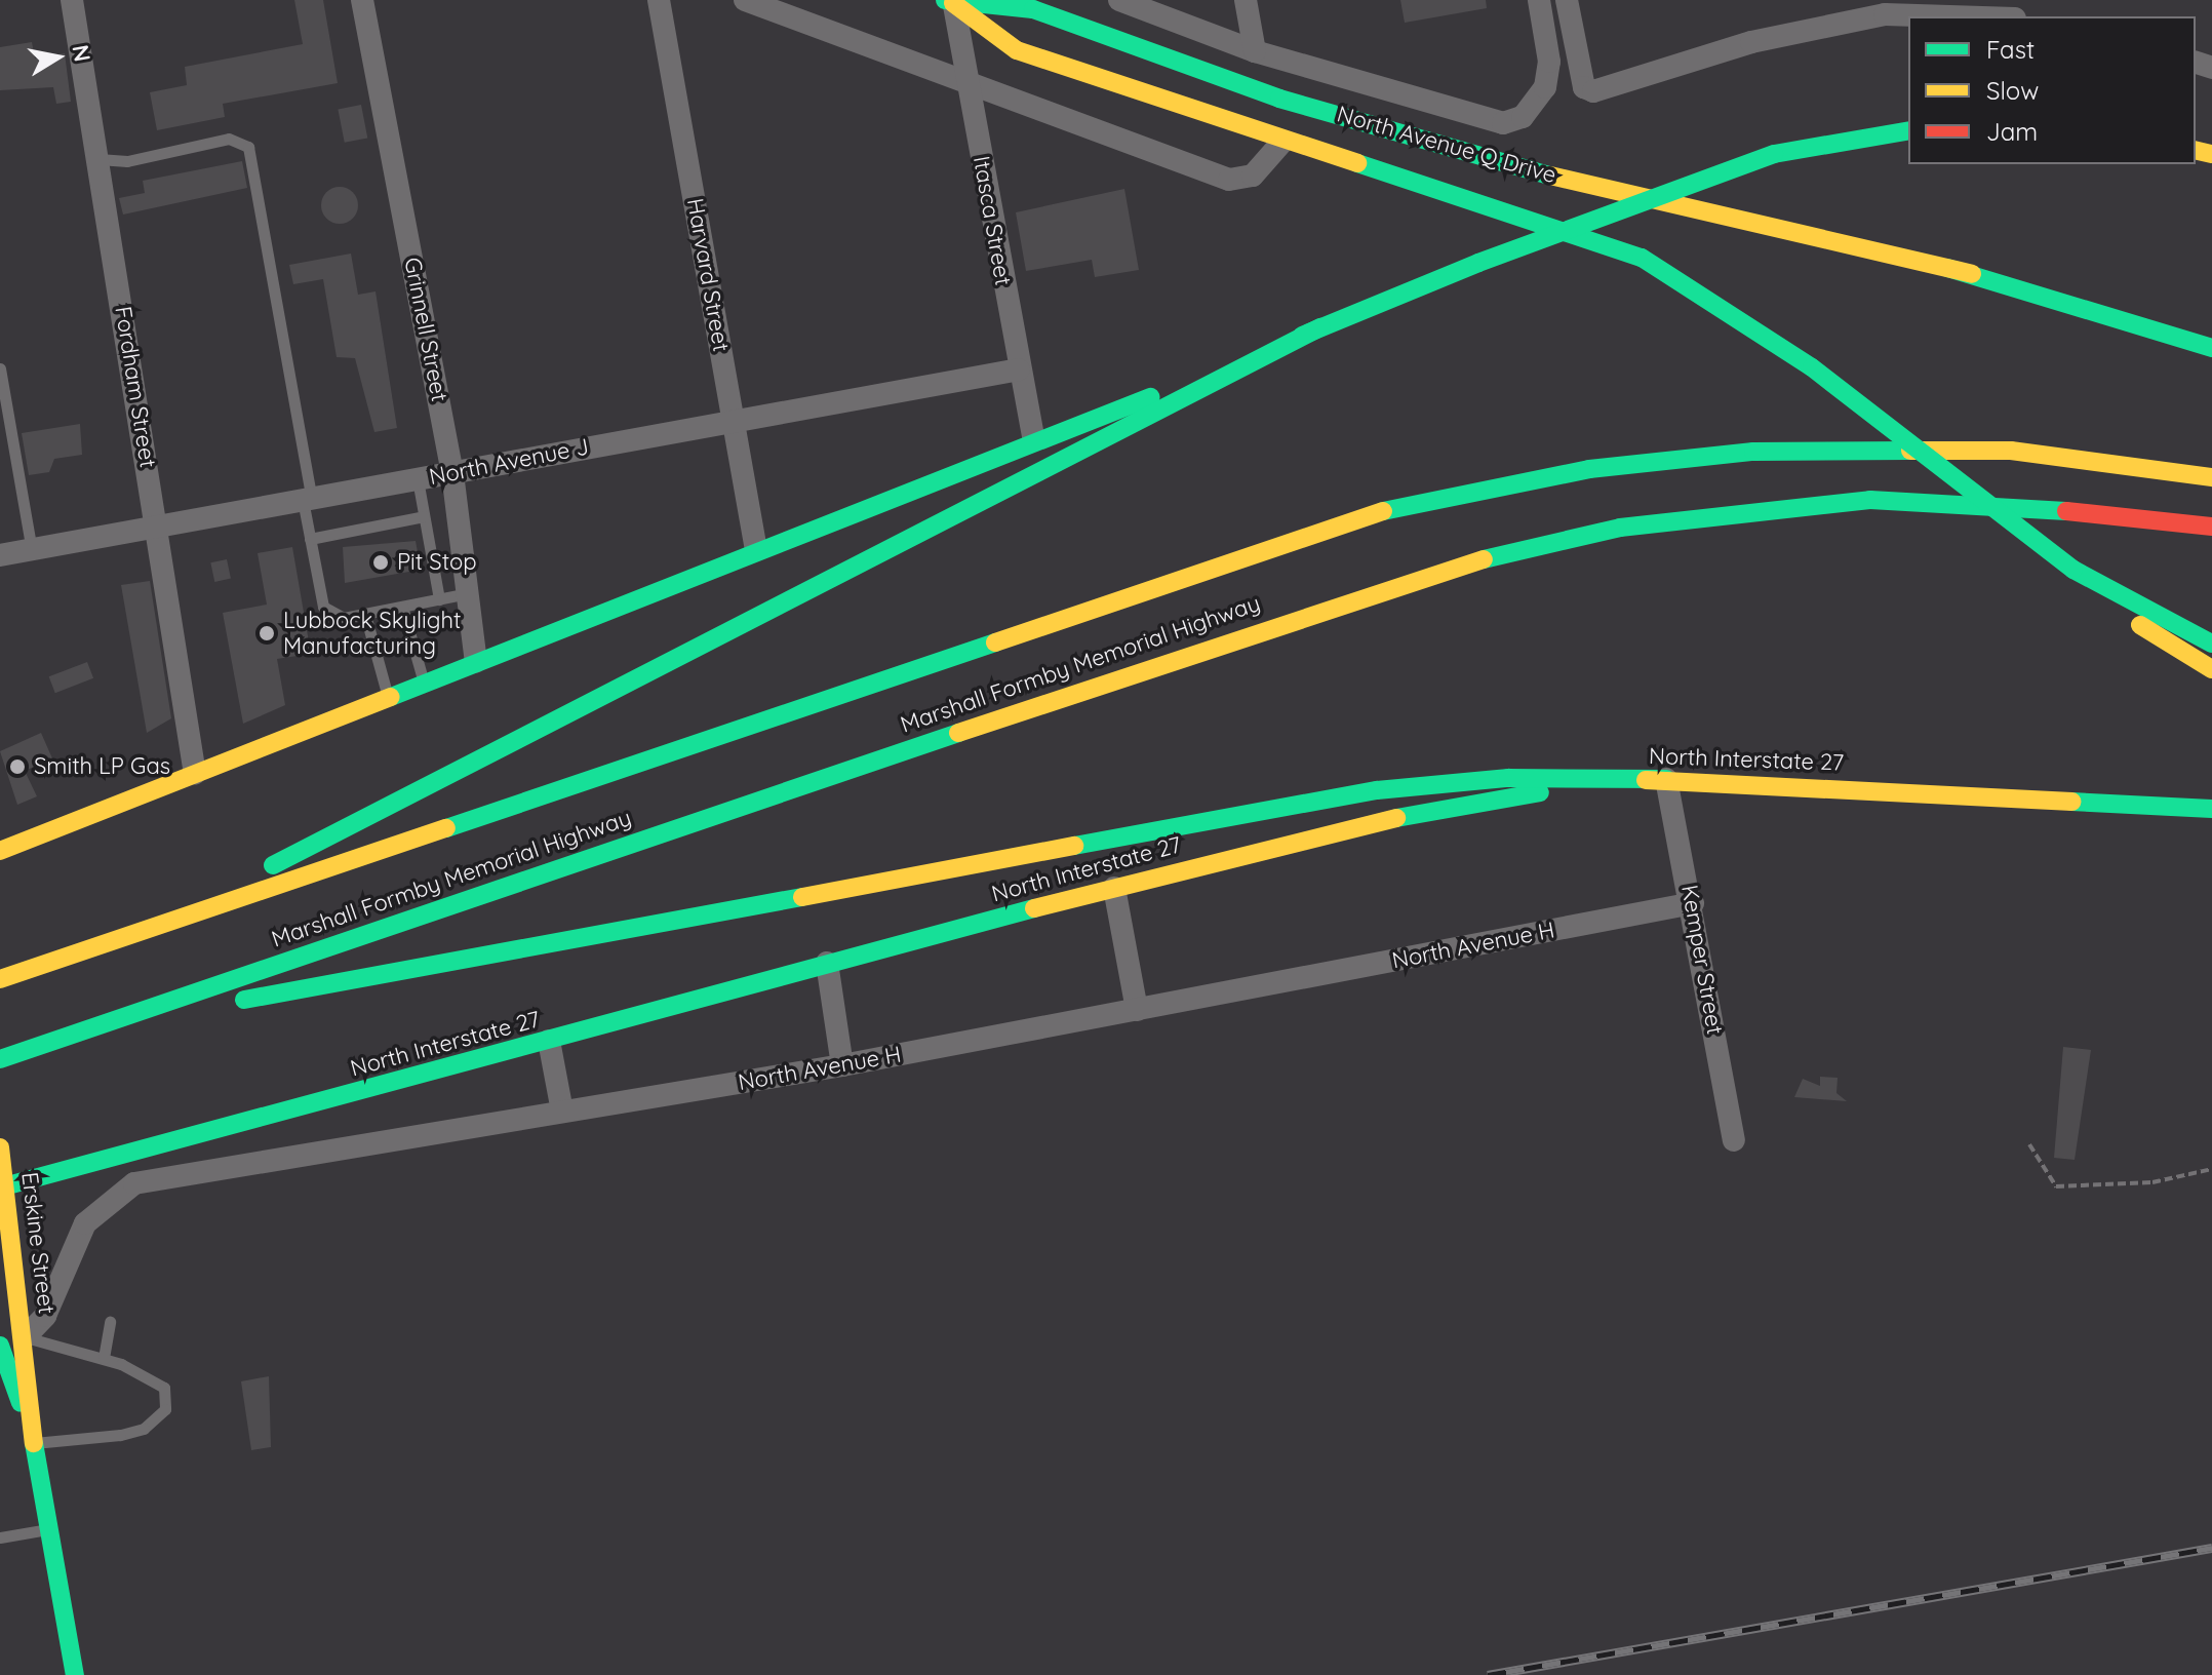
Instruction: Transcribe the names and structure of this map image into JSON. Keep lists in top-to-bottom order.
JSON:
{
  "streets": {
    "main road": [
      "North Avenue Q Drive",
      "Marshall Formby Memorial Highway",
      "North Interstate 27",
      "Erskine Street"
    ],
    "street": [
      "Itasca Street",
      "Harvard Street",
      "Grinnell Street",
      "Fordham Street",
      "North Avenue J",
      "North Avenue H",
      "Kemper Street"
    ]
  },
  "crossings": [
    ["North Avenue Q Drive", "Itasca Street"],
    ["Itasca Street", "North Avenue J"],
    ["Harvard Street", "North Avenue J"],
    ["Grinnell Street", "North Avenue J"],
    ["Fordham Street", "North Avenue J"],
    ["North Interstate 27", "Kemper Street"],
    ["North Interstate 27", "Erskine Street"],
    ["North Avenue H", "Kemper Street"],
    ["North Avenue H", "Erskine Street"]
  ],
  "places": ["Pit Stop", "Lubbock Skylight Manufacturing", "Smith LP Gas"],
  "legend": ["Fast", "Slow", "Jam"],
  "north": "right"
}
